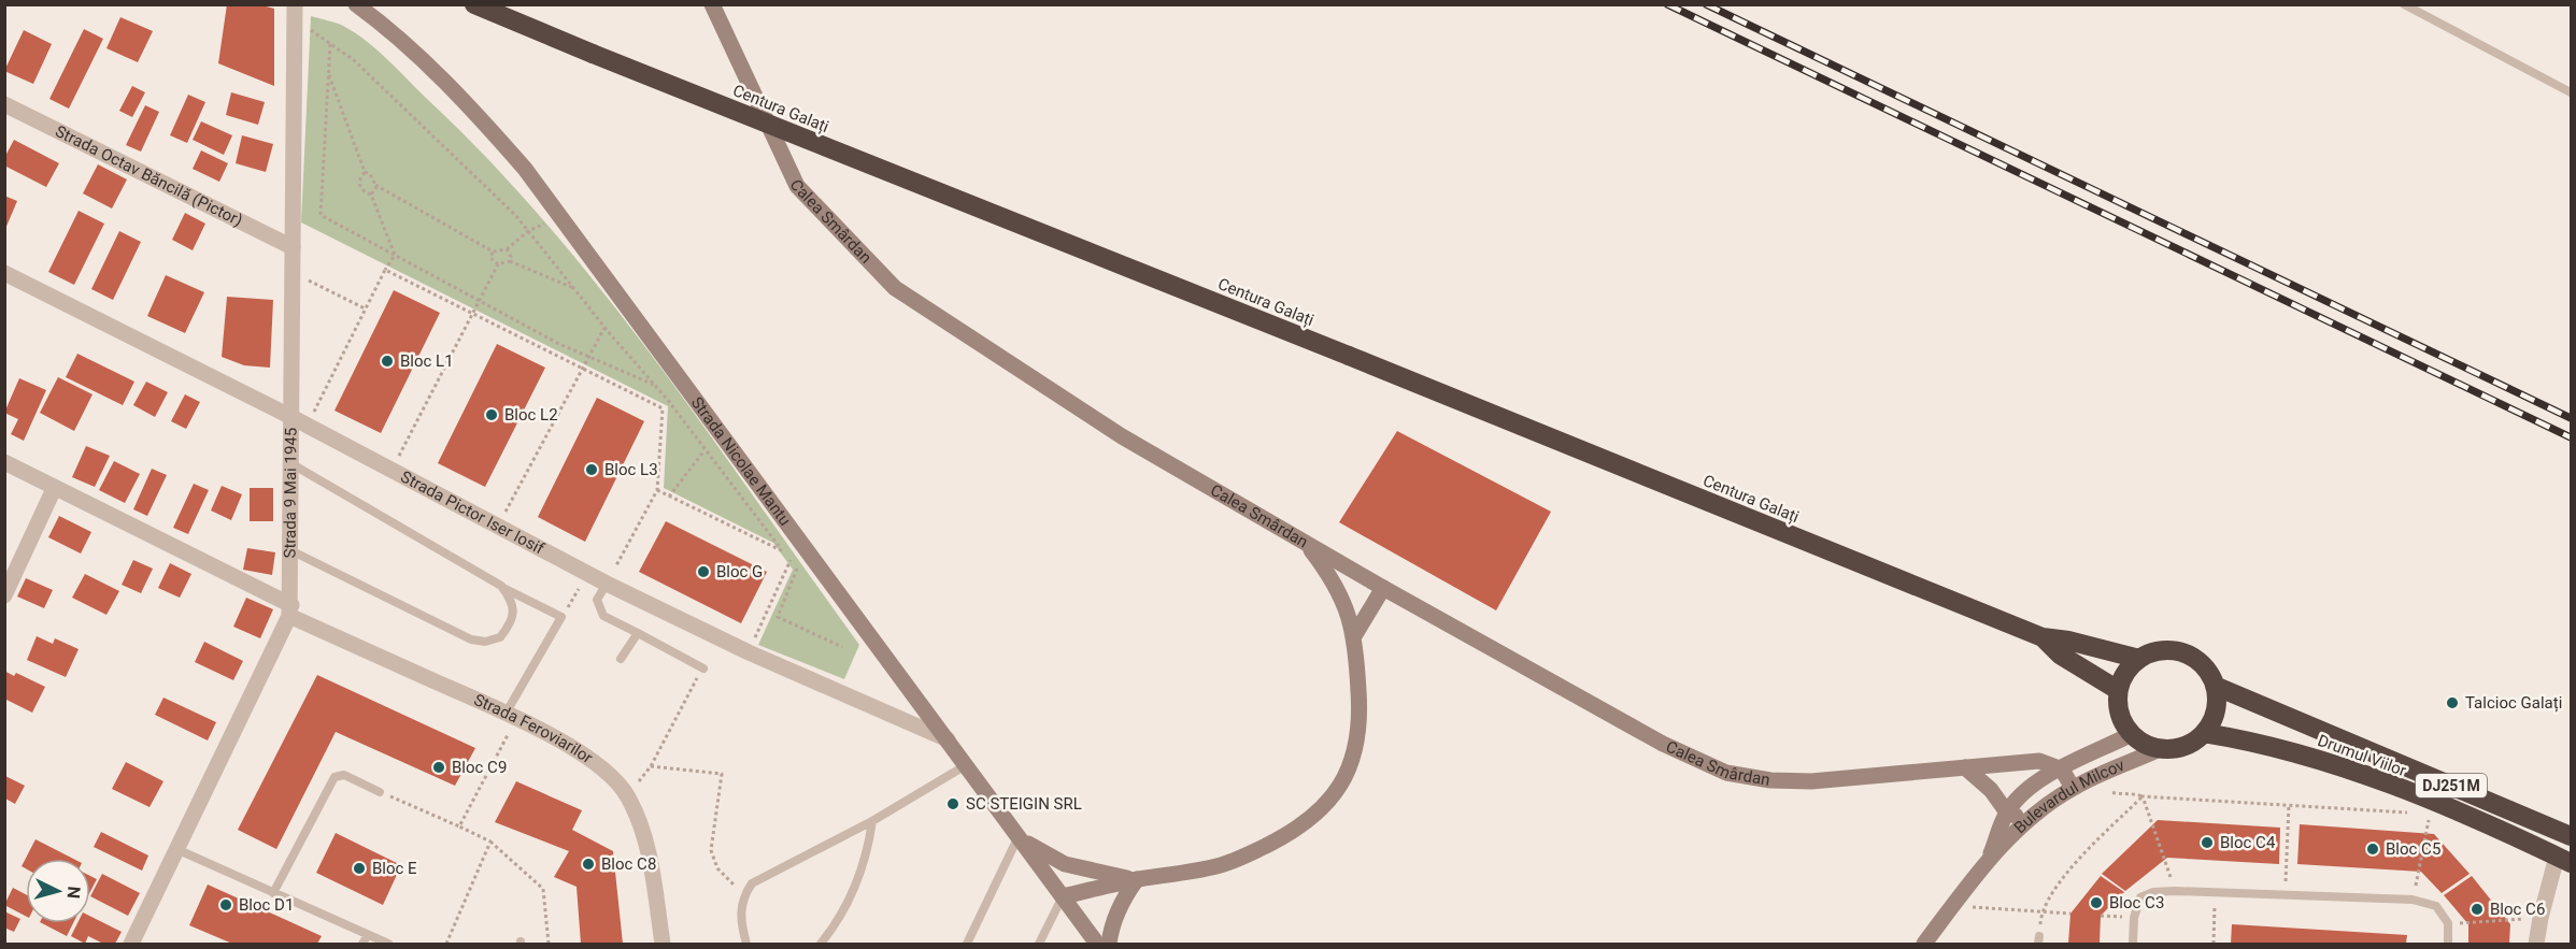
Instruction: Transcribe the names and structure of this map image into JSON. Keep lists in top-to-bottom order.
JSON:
{
  "streets": {
    "highway": ["Centura Galați", "Drumul Viilor", "DJ251M"],
    "main road": ["Calea Smârdan", "Strada Nicolae Mantu", "Bulevardul Milcov"],
    "street": [
      "Strada Octav Băncilă (Pictor)",
      "Strada 9 Mai 1945",
      "Strada Pictor Iser Iosif",
      "Strada Feroviarilor"
    ]
  },
  "crossings": [
    ["Centura Galați", "Drumul Viilor"],
    ["Centura Galați", "Bulevardul Milcov"],
    ["Strada Octav Băncilă (Pictor)", "Strada 9 Mai 1945"],
    ["Calea Smârdan", "Bulevardul Milcov"],
    ["Strada Nicolae Mantu", "Strada Pictor Iser Iosif"],
    ["Strada 9 Mai 1945", "Strada Pictor Iser Iosif"],
    ["Strada 9 Mai 1945", "Strada Feroviarilor"],
    ["Drumul Viilor", "Bulevardul Milcov"]
  ],
  "places": [
    "Bloc L1",
    "Bloc L2",
    "Bloc L3",
    "Bloc G",
    "Talcioc Galați",
    "Bloc C9",
    "SC STEIGIN SRL",
    "Bloc C4",
    "Bloc C5",
    "Bloc C8",
    "Bloc E",
    "Bloc C3",
    "Bloc D1",
    "Bloc C6"
  ],
  "north": "right"
}
